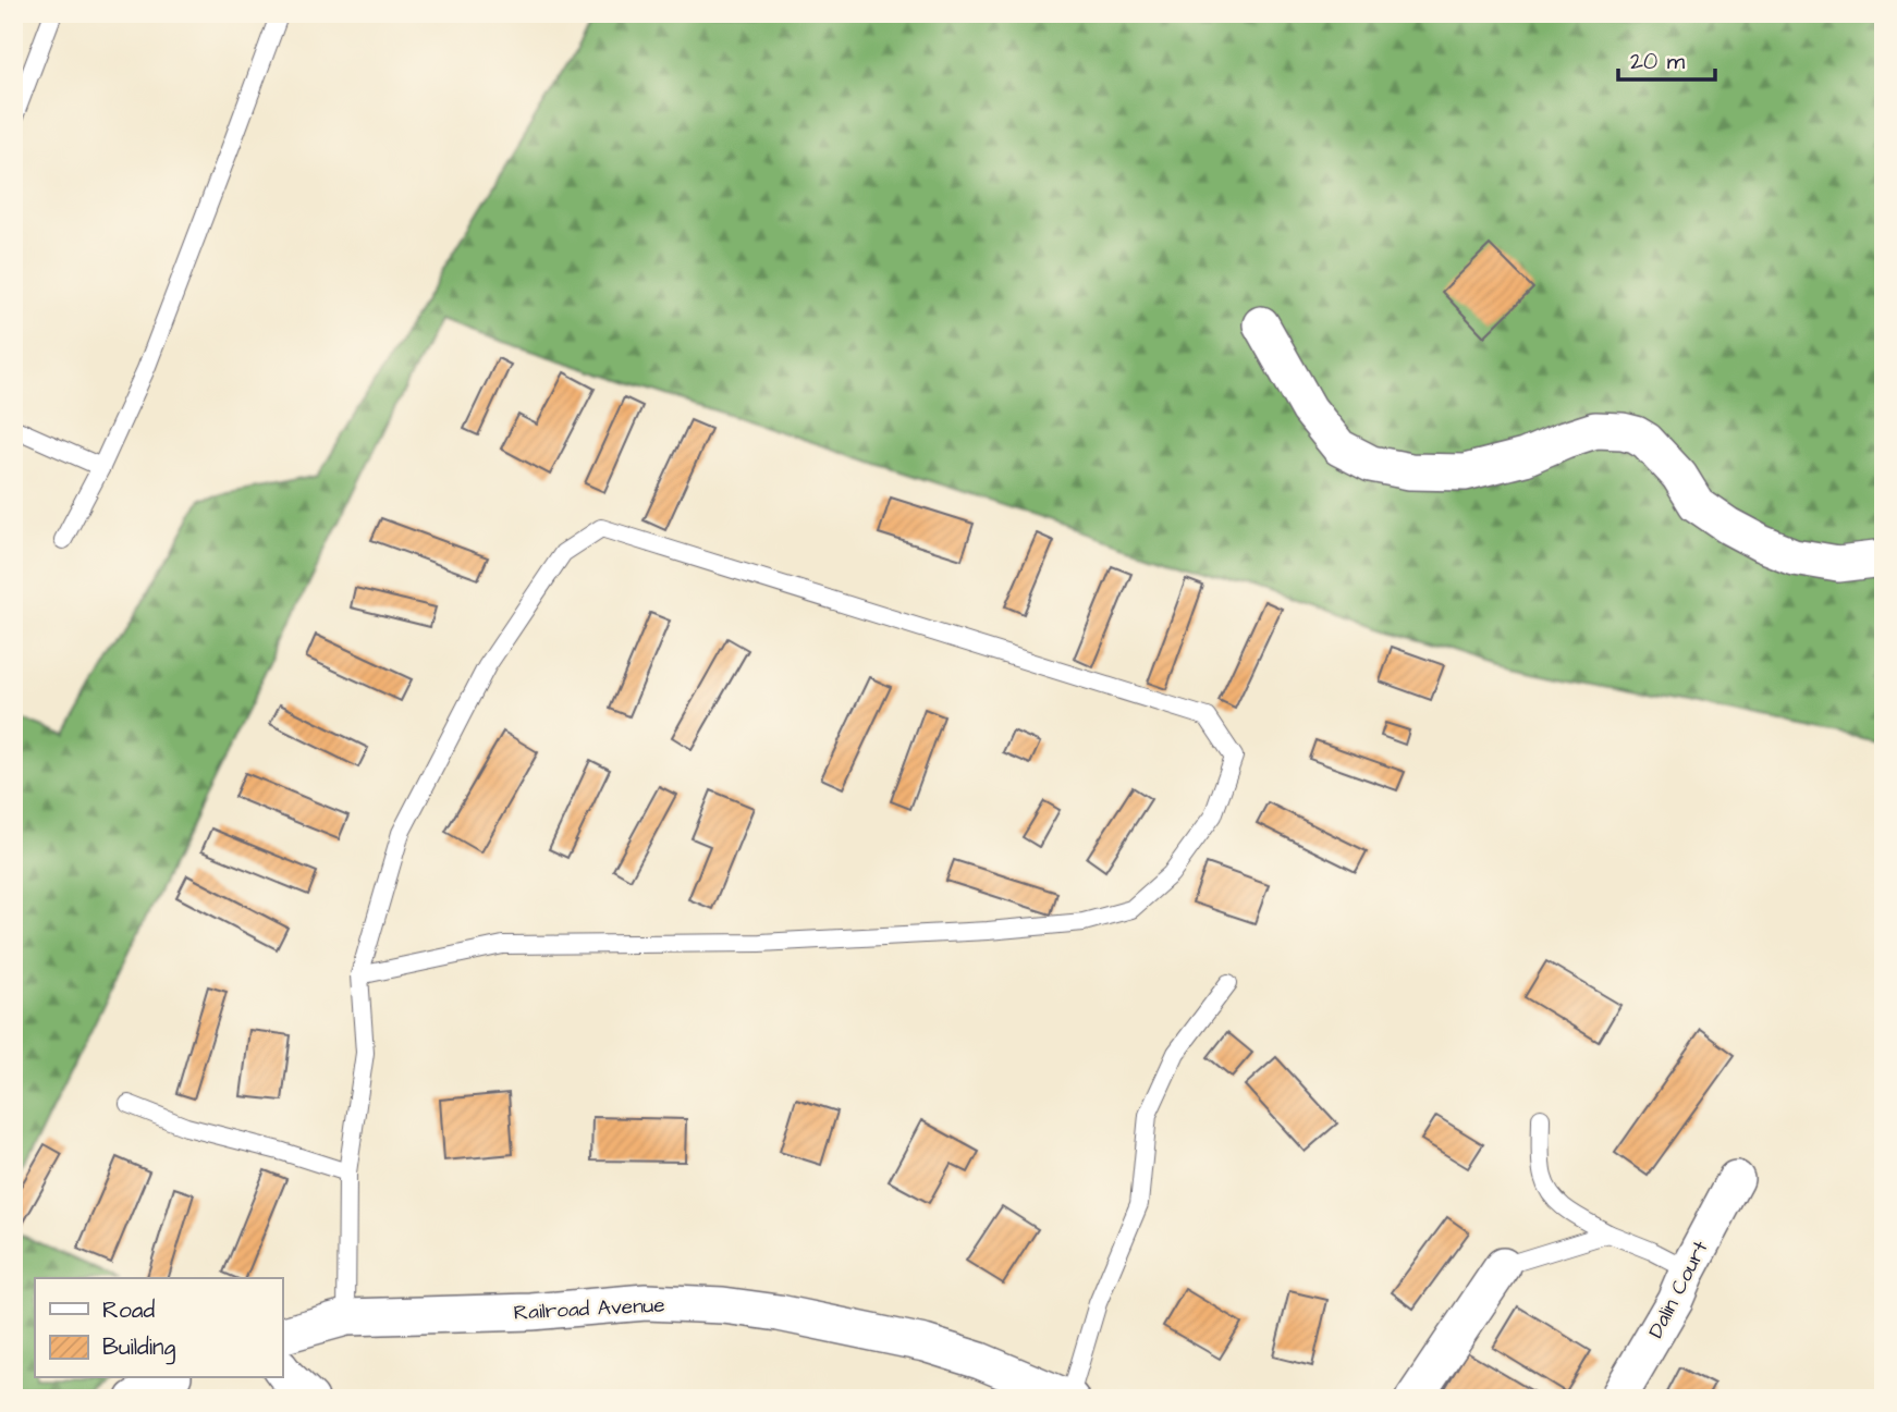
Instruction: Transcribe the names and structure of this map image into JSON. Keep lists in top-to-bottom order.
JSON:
{
  "streets": {
    "street": ["Dalin Court", "Railroad Avenue"]
  },
  "legend": ["Road", "Building"],
  "scale_bar": "20 m"
}
